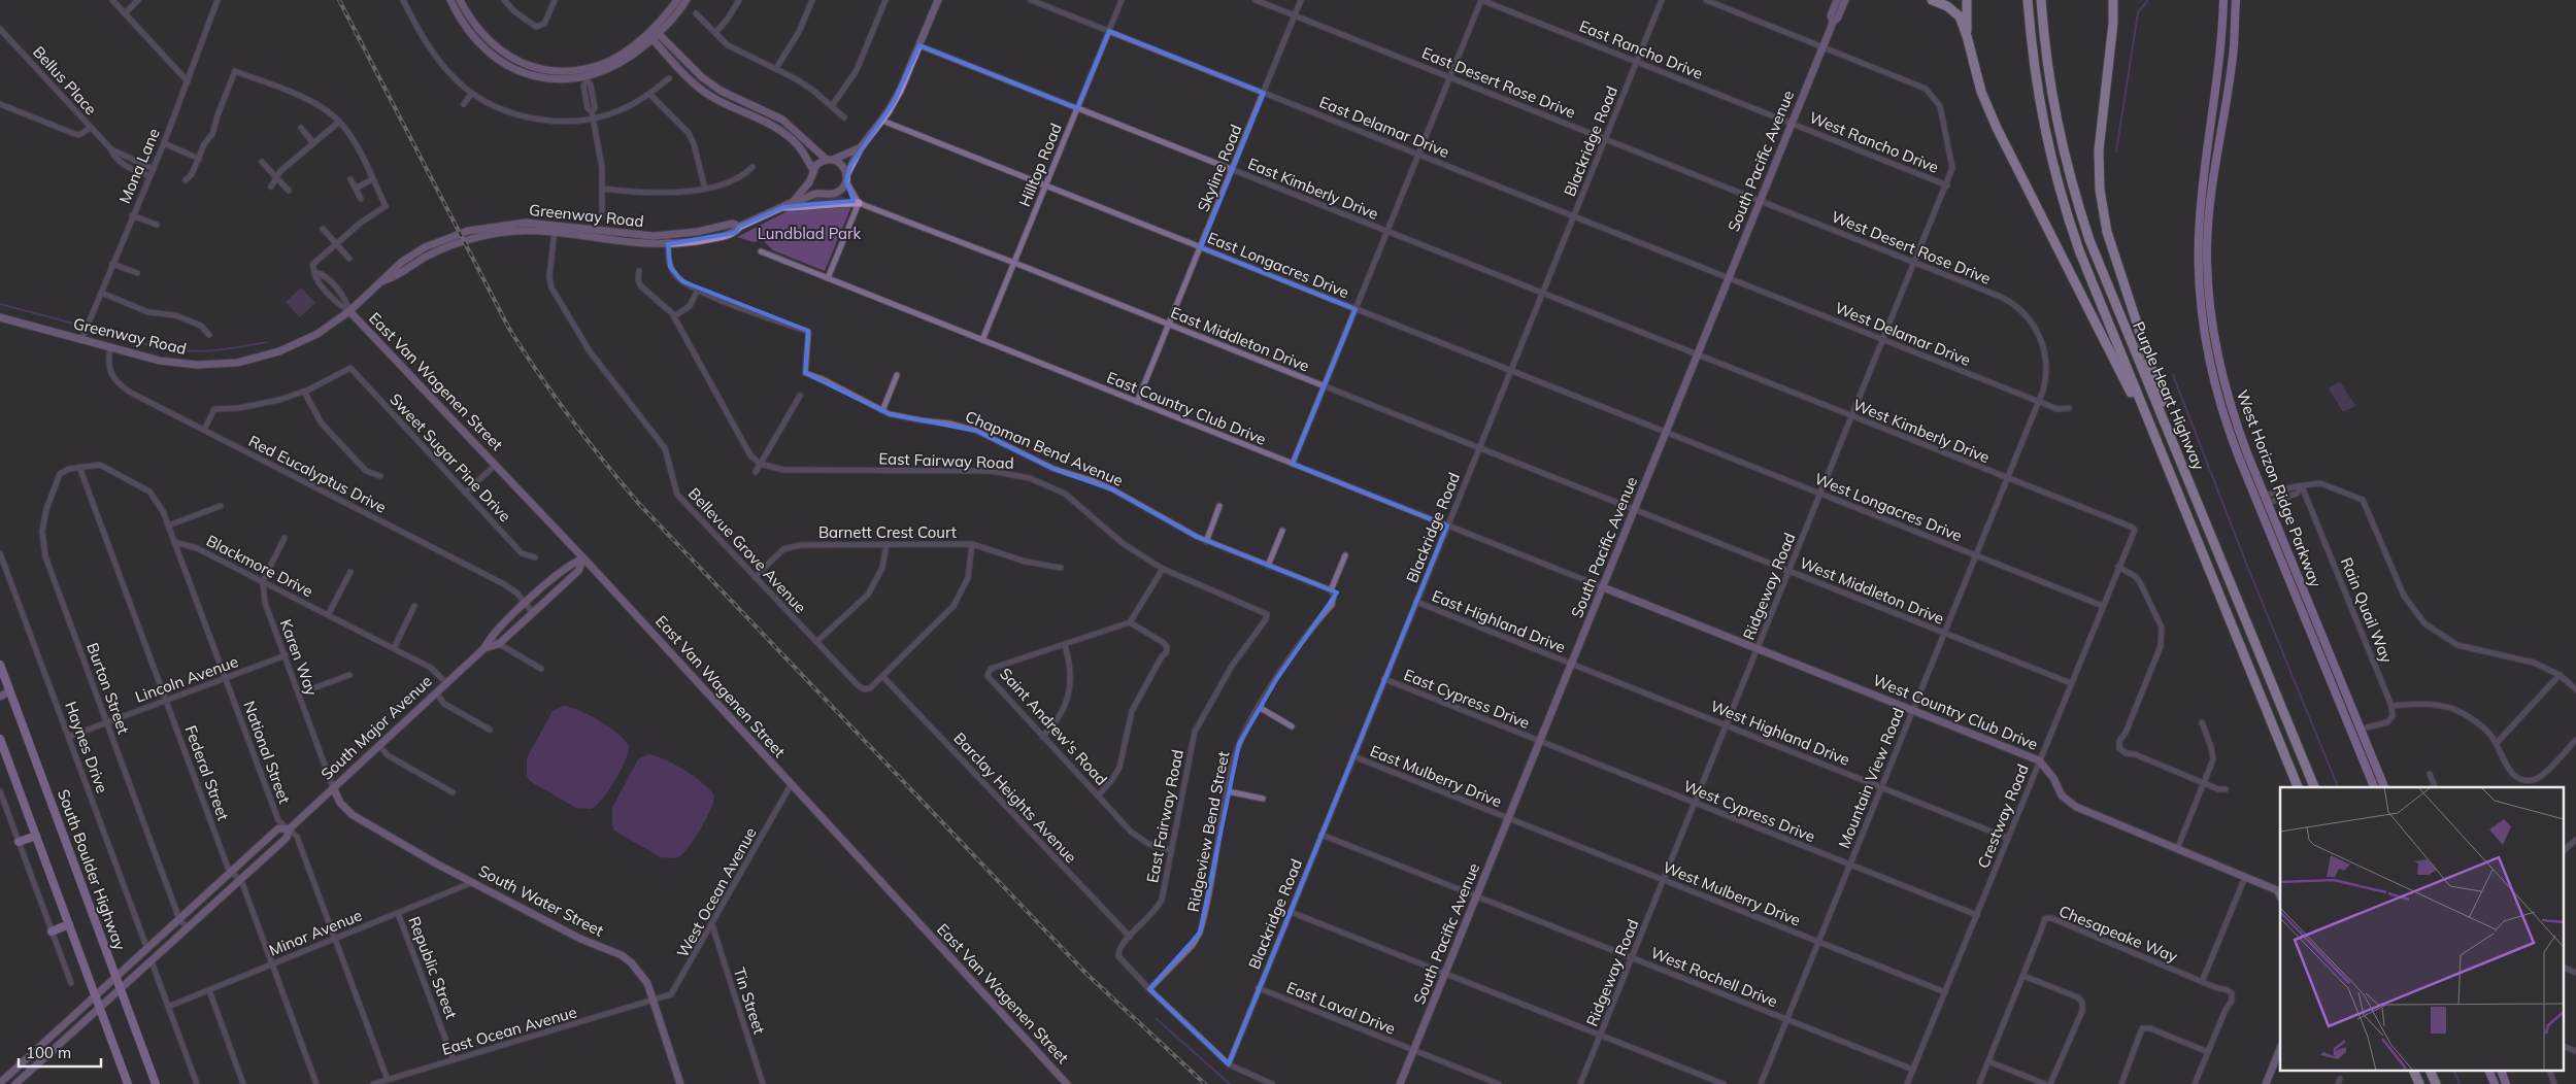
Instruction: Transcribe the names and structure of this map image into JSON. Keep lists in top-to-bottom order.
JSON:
{
  "streets": {
    "highway": ["Purple Heart Highway"],
    "main road": [
      "South Pacific Avenue",
      "Greenway Road",
      "East Van Wagenen Street",
      "West Horizon Ridge Parkway",
      "West Country Club Drive",
      "South Major Avenue",
      "South Boulder Highway",
      "South Water Street"
    ],
    "street": [
      "East Rancho Drive",
      "Bellus Place",
      "East Desert Rose Drive",
      "East Delamar Drive",
      "Blackridge Road",
      "West Rancho Drive",
      "Hilltop Road",
      "Mona Lane",
      "Skyline Road",
      "East Kimberly Drive",
      "West Desert Rose Drive",
      "East Longacres Drive",
      "West Delamar Drive",
      "East Middleton Drive",
      "East Country Club Drive",
      "West Kimberly Drive",
      "Chapman Bend Avenue",
      "Sweet Sugar Pine Drive",
      "East Fairway Road",
      "Red Eucalyptus Drive",
      "West Longacres Drive",
      "Barnett Crest Court",
      "Bellevue Grove Avenue",
      "Blackmore Drive",
      "Ridgeway Road",
      "West Middleton Drive",
      "Rain Quail Way",
      "East Highland Drive",
      "Karen Way",
      "Lincoln Avenue",
      "Burton Street",
      "East Cypress Drive",
      "Saint Andrew's Road",
      "West Highland Drive",
      "Haynes Drive",
      "National Street",
      "Federal Street",
      "East Mulberry Drive",
      "Mountain View Road",
      "Barclay Heights Avenue",
      "West Cypress Drive",
      "Crestway Road",
      "Ridgeview Bend Street",
      "West Ocean Avenue",
      "West Mulberry Drive",
      "Minor Avenue",
      "Chesapeake Way",
      "Republic Street",
      "West Rochell Drive",
      "Tin Street",
      "East Laval Drive",
      "East Ocean Avenue"
    ]
  },
  "crossings": [
    ["East Rancho Drive", "Blackridge Road"],
    ["East Rancho Drive", "West Rancho Drive"],
    ["East Rancho Drive", "South Pacific Avenue"],
    ["Bellus Place", "Mona Lane"],
    ["East Desert Rose Drive", "Blackridge Road"],
    ["East Desert Rose Drive", "South Pacific Avenue"],
    ["East Desert Rose Drive", "Skyline Road"],
    ["East Desert Rose Drive", "West Desert Rose Drive"],
    ["East Delamar Drive", "Blackridge Road"],
    ["East Delamar Drive", "South Pacific Avenue"],
    ["East Delamar Drive", "Hilltop Road"],
    ["East Delamar Drive", "Skyline Road"],
    ["East Delamar Drive", "West Delamar Drive"],
    ["Blackridge Road", "East Kimberly Drive"],
    ["Blackridge Road", "East Longacres Drive"],
    ["Blackridge Road", "East Middleton Drive"],
    ["Blackridge Road", "East Country Club Drive"],
    ["Blackridge Road", "East Fairway Road"],
    ["Blackridge Road", "East Highland Drive"],
    ["Blackridge Road", "East Cypress Drive"],
    ["Blackridge Road", "East Mulberry Drive"],
    ["Blackridge Road", "West Rochell Drive"],
    ["Blackridge Road", "East Laval Drive"],
    ["West Rancho Drive", "South Pacific Avenue"],
    ["West Rancho Drive", "Ridgeway Road"],
    ["South Pacific Avenue", "East Kimberly Drive"],
    ["South Pacific Avenue", "West Desert Rose Drive"],
    ["South Pacific Avenue", "East Longacres Drive"],
    ["South Pacific Avenue", "West Delamar Drive"],
    ["South Pacific Avenue", "East Middleton Drive"],
    ["South Pacific Avenue", "East Country Club Drive"],
    ["South Pacific Avenue", "West Kimberly Drive"],
    ["South Pacific Avenue", "West Longacres Drive"],
    ["South Pacific Avenue", "Ridgeway Road"],
    ["South Pacific Avenue", "West Middleton Drive"],
    ["South Pacific Avenue", "East Highland Drive"],
    ["South Pacific Avenue", "East Cypress Drive"],
    ["South Pacific Avenue", "West Country Club Drive"],
    ["South Pacific Avenue", "West Highland Drive"],
    ["South Pacific Avenue", "East Mulberry Drive"],
    ["South Pacific Avenue", "West Cypress Drive"],
    ["South Pacific Avenue", "West Mulberry Drive"],
    ["South Pacific Avenue", "West Rochell Drive"],
    ["South Pacific Avenue", "East Laval Drive"],
    ["Hilltop Road", "East Kimberly Drive"],
    ["Hilltop Road", "East Longacres Drive"],
    ["Hilltop Road", "East Middleton Drive"],
    ["Hilltop Road", "East Country Club Drive"],
    ["Mona Lane", "Greenway Road"],
    ["Skyline Road", "East Kimberly Drive"],
    ["Skyline Road", "East Longacres Drive"],
    ["Skyline Road", "East Middleton Drive"],
    ["Skyline Road", "East Country Club Drive"],
    ["East Kimberly Drive", "West Kimberly Drive"],
    ["Greenway Road", "East Van Wagenen Street"],
    ["Greenway Road", "Chapman Bend Avenue"],
    ["Greenway Road", "Red Eucalyptus Drive"],
    ["Greenway Road", "Bellevue Grove Avenue"],
    ["West Desert Rose Drive", "Ridgeway Road"],
    ["West Desert Rose Drive", "Mountain View Road"],
    ["East Longacres Drive", "West Longacres Drive"],
    ["West Delamar Drive", "Ridgeway Road"],
    ["West Delamar Drive", "Mountain View Road"],
    ["East Middleton Drive", "West Middleton Drive"],
    ["East Van Wagenen Street", "South Major Avenue"],
    ["East Van Wagenen Street", "West Ocean Avenue"],
    ["East Country Club Drive", "West Country Club Drive"],
    ["West Kimberly Drive", "Ridgeway Road"],
    ["West Kimberly Drive", "Mountain View Road"],
    ["West Kimberly Drive", "Crestway Road"],
    ["Chapman Bend Avenue", "Ridgeview Bend Street"],
    ["East Fairway Road", "Saint Andrew's Road"],
    ["East Fairway Road", "Barclay Heights Avenue"],
    ["East Fairway Road", "Ridgeview Bend Street"],
    ["Red Eucalyptus Drive", "South Major Avenue"],
    ["West Longacres Drive", "Ridgeway Road"],
    ["West Longacres Drive", "Mountain View Road"],
    ["West Longacres Drive", "Crestway Road"],
    ["Barnett Crest Court", "Bellevue Grove Avenue"],
    ["Bellevue Grove Avenue", "Barclay Heights Avenue"],
    ["Blackmore Drive", "Karen Way"],
    ["Blackmore Drive", "South Major Avenue"],
    ["Blackmore Drive", "National Street"],
    ["Ridgeway Road", "West Middleton Drive"],
    ["Ridgeway Road", "West Country Club Drive"],
    ["Ridgeway Road", "West Highland Drive"],
    ["Ridgeway Road", "West Cypress Drive"],
    ["Ridgeway Road", "West Mulberry Drive"],
    ["Ridgeway Road", "West Rochell Drive"],
    ["West Middleton Drive", "Mountain View Road"],
    ["West Middleton Drive", "Crestway Road"],
    ["East Highland Drive", "West Highland Drive"],
    ["Karen Way", "Lincoln Avenue"],
    ["Karen Way", "South Major Avenue"],
    ["Karen Way", "South Water Street"],
    ["Lincoln Avenue", "Burton Street"],
    ["Lincoln Avenue", "Haynes Drive"],
    ["Lincoln Avenue", "National Street"],
    ["Lincoln Avenue", "Federal Street"],
    ["Burton Street", "South Major Avenue"],
    ["Burton Street", "Federal Street"],
    ["East Cypress Drive", "West Cypress Drive"],
    ["West Country Club Drive", "Mountain View Road"],
    ["West Country Club Drive", "Crestway Road"],
    ["South Major Avenue", "Haynes Drive"],
    ["South Major Avenue", "National Street"],
    ["South Major Avenue", "Federal Street"],
    ["South Major Avenue", "South Boulder Highway"],
    ["South Major Avenue", "South Water Street"],
    ["West Highland Drive", "Mountain View Road"],
    ["West Highland Drive", "Crestway Road"],
    ["National Street", "Minor Avenue"],
    ["National Street", "East Ocean Avenue"],
    ["Federal Street", "Minor Avenue"],
    ["East Mulberry Drive", "West Mulberry Drive"],
    ["Mountain View Road", "West Cypress Drive"],
    ["Mountain View Road", "West Mulberry Drive"],
    ["Mountain View Road", "West Rochell Drive"],
    ["West Cypress Drive", "Crestway Road"],
    ["Crestway Road", "West Mulberry Drive"],
    ["Crestway Road", "West Rochell Drive"],
    ["West Ocean Avenue", "South Water Street"],
    ["West Ocean Avenue", "Tin Street"],
    ["West Ocean Avenue", "East Ocean Avenue"],
    ["South Water Street", "Minor Avenue"],
    ["South Water Street", "East Ocean Avenue"],
    ["Minor Avenue", "Republic Street"],
    ["Republic Street", "East Ocean Avenue"]
  ],
  "parks": ["Lundblad Park"],
  "scale_bar": "100 m"
}
